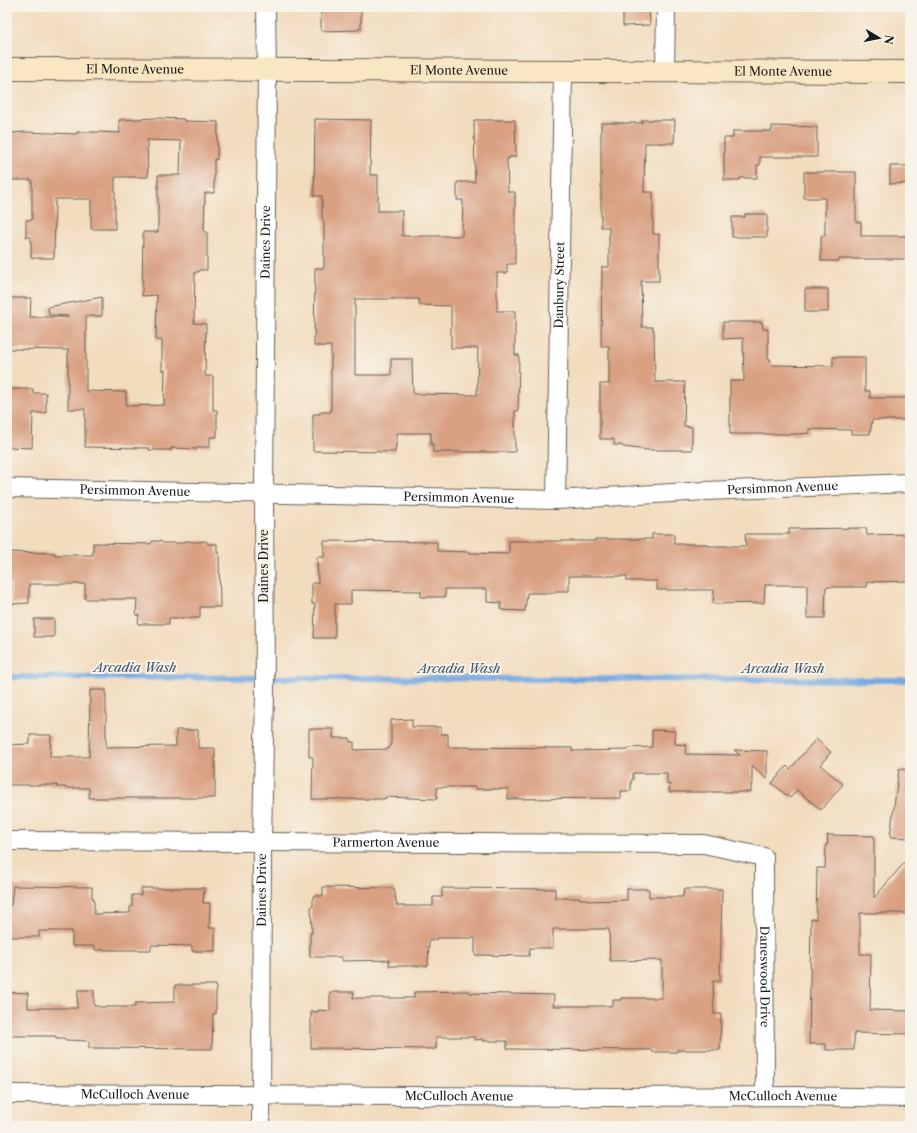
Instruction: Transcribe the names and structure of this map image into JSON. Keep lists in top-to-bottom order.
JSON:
{
  "streets": {
    "street": [
      "El Monte Avenue",
      "Daines Drive",
      "Danbury Street",
      "Persimmon Avenue",
      "Parmerton Avenue",
      "Daneswood Drive",
      "McCulloch Avenue"
    ]
  },
  "crossings": [
    ["El Monte Avenue", "Daines Drive"],
    ["El Monte Avenue", "Danbury Street"],
    ["Daines Drive", "Persimmon Avenue"],
    ["Daines Drive", "Parmerton Avenue"],
    ["Daines Drive", "McCulloch Avenue"],
    ["Danbury Street", "Persimmon Avenue"],
    ["Parmerton Avenue", "Daneswood Drive"],
    ["Daneswood Drive", "McCulloch Avenue"]
  ],
  "water": ["Arcadia Wash"],
  "north": "right"
}
